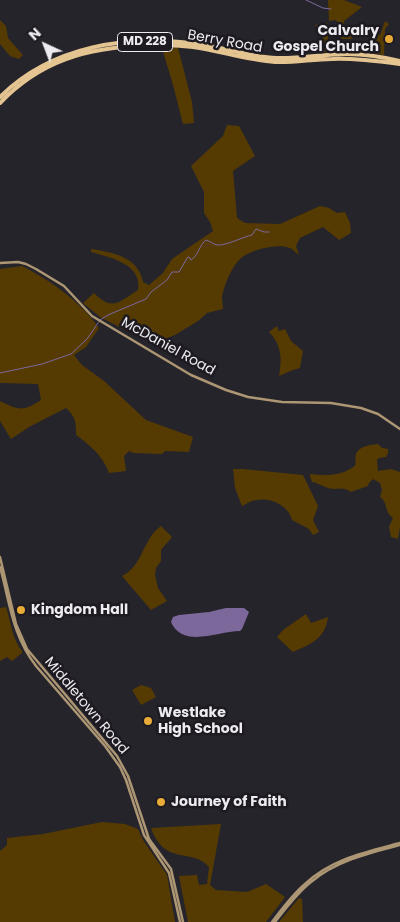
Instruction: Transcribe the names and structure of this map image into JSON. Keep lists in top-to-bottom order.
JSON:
{
  "streets": {
    "highway": ["MD 228", "Berry Road"],
    "main road": ["McDaniel Road", "Middletown Road"]
  },
  "places": [
    "Calvalry Gospel Church",
    "Kingdom Hall",
    "Westlake High School",
    "Journey of Faith"
  ],
  "north": "top left"
}
